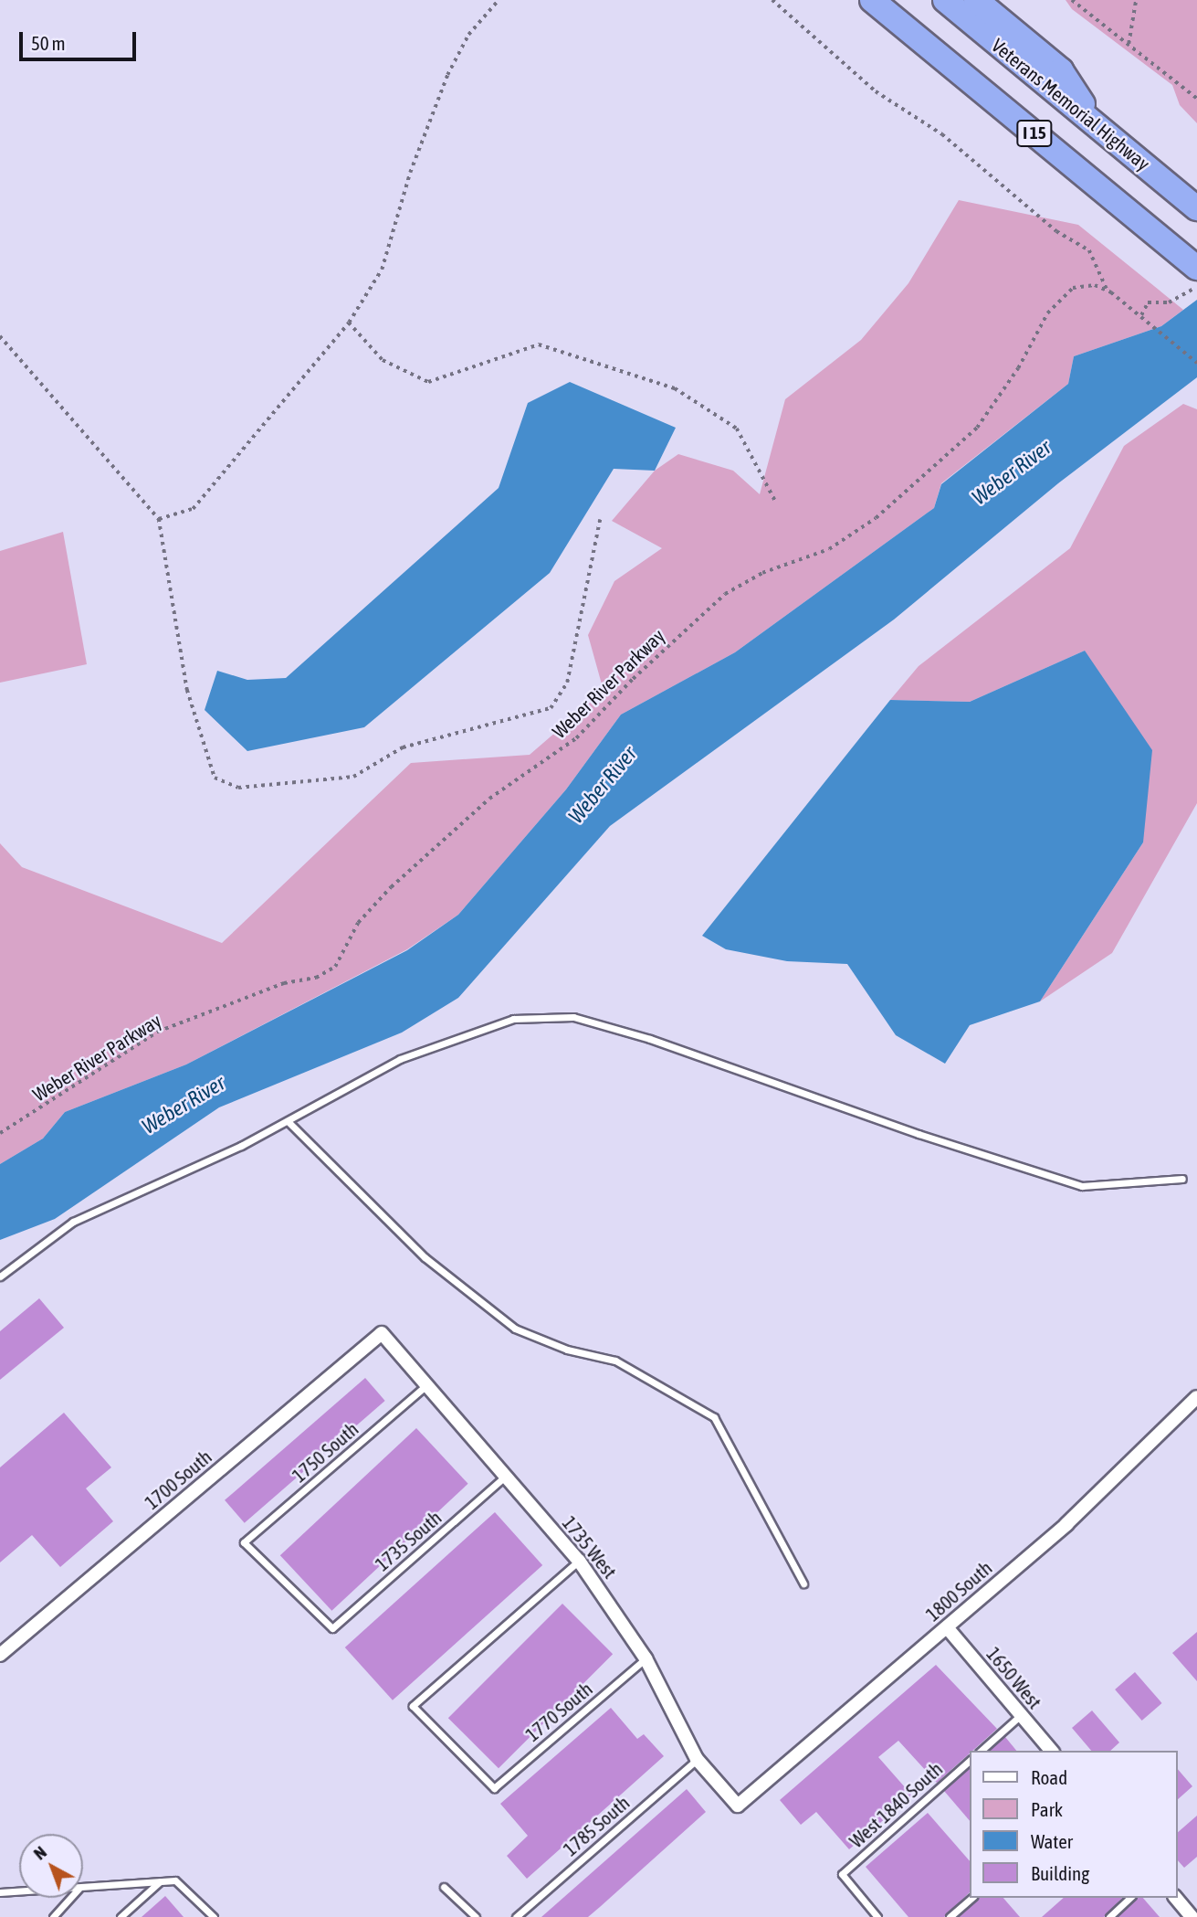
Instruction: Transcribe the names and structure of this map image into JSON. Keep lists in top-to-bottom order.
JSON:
{
  "streets": {
    "highway": ["Veterans Memorial Highway", "I 15"],
    "street": [
      "1700 South",
      "1735 West",
      "1800 South",
      "1650 West"
    ],
    "lane": [
      "1750 South",
      "1735 South",
      "1770 South",
      "West 1840 South",
      "1785 South"
    ],
    "path": ["Weber River Parkway"]
  },
  "crossings": [
    ["1750 South", "1735 South"],
    ["1750 South", "1735 West"],
    ["1700 South", "1735 West"],
    ["1735 South", "1735 West"],
    ["1735 West", "1800 South"],
    ["1735 West", "1770 South"],
    ["1735 West", "1785 South"],
    ["1800 South", "1650 West"]
  ],
  "water": ["Weber River"],
  "legend": [
    "Road",
    "Park",
    "Water",
    "Building"
  ],
  "scale_bar": "50 m",
  "north": "top left"
}
